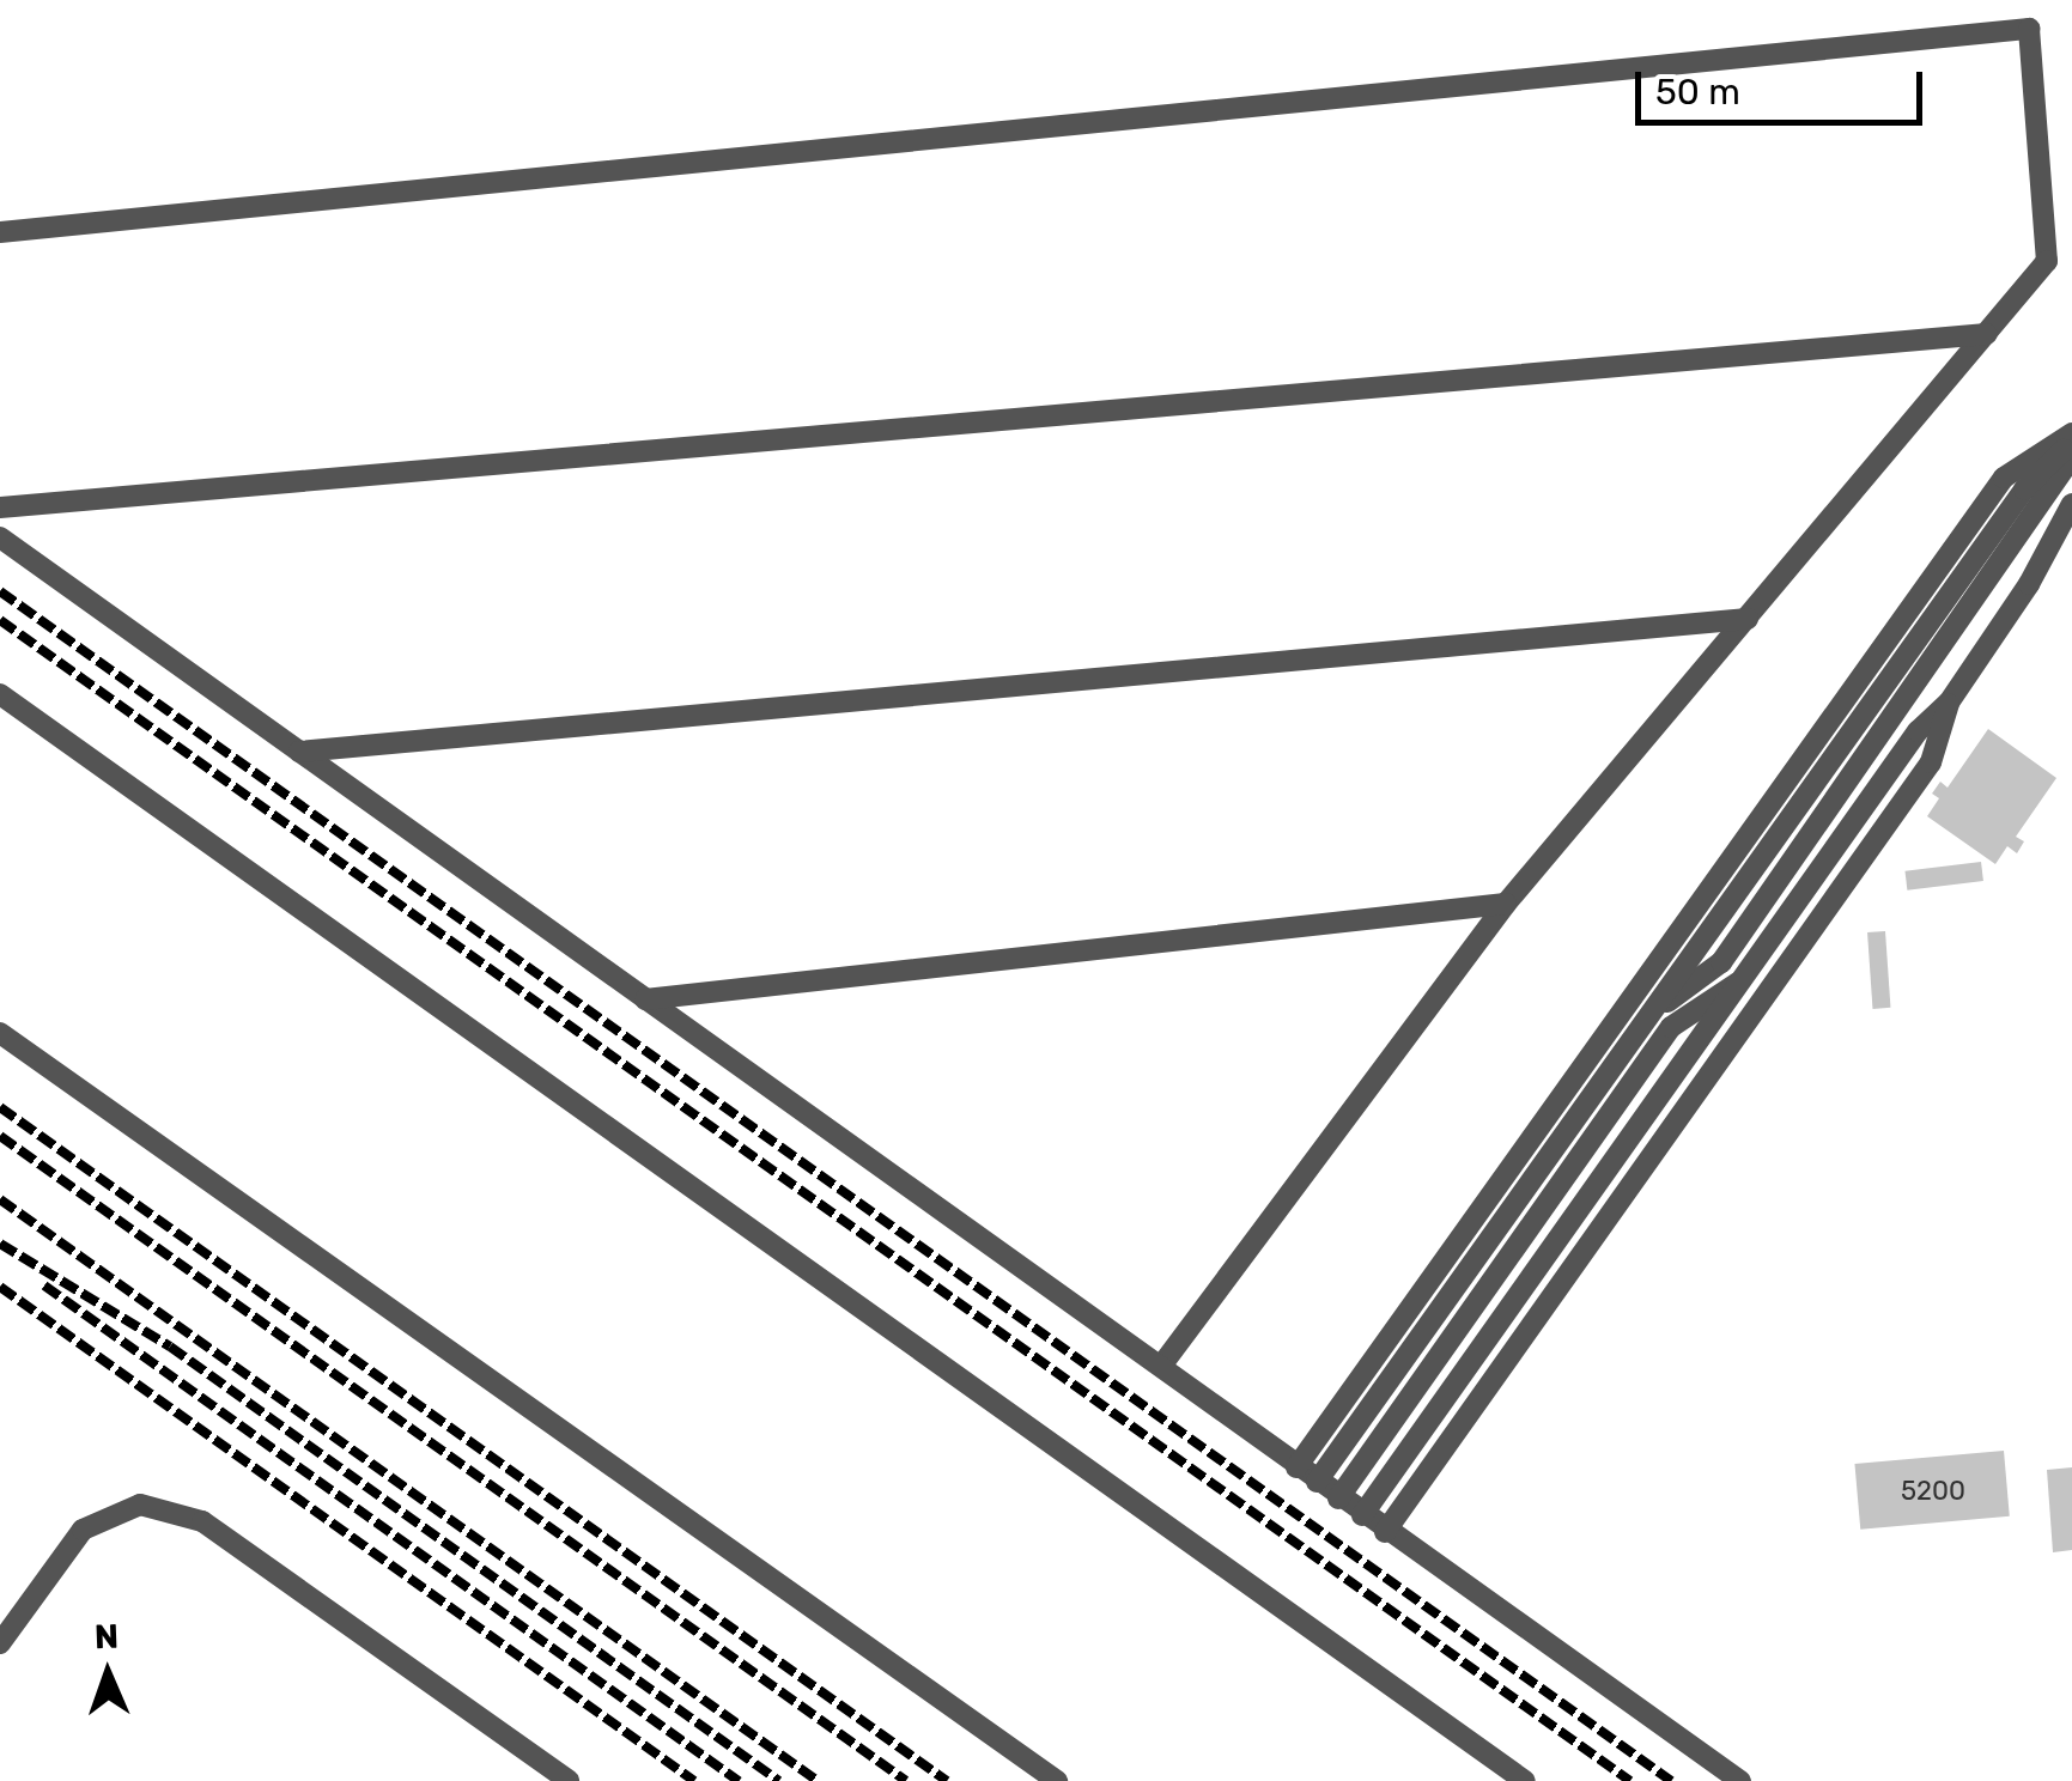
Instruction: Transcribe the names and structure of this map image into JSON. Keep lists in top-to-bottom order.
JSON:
{
  "house_numbers": ["5200"],
  "scale_bar": "50 m",
  "north": "top"
}
